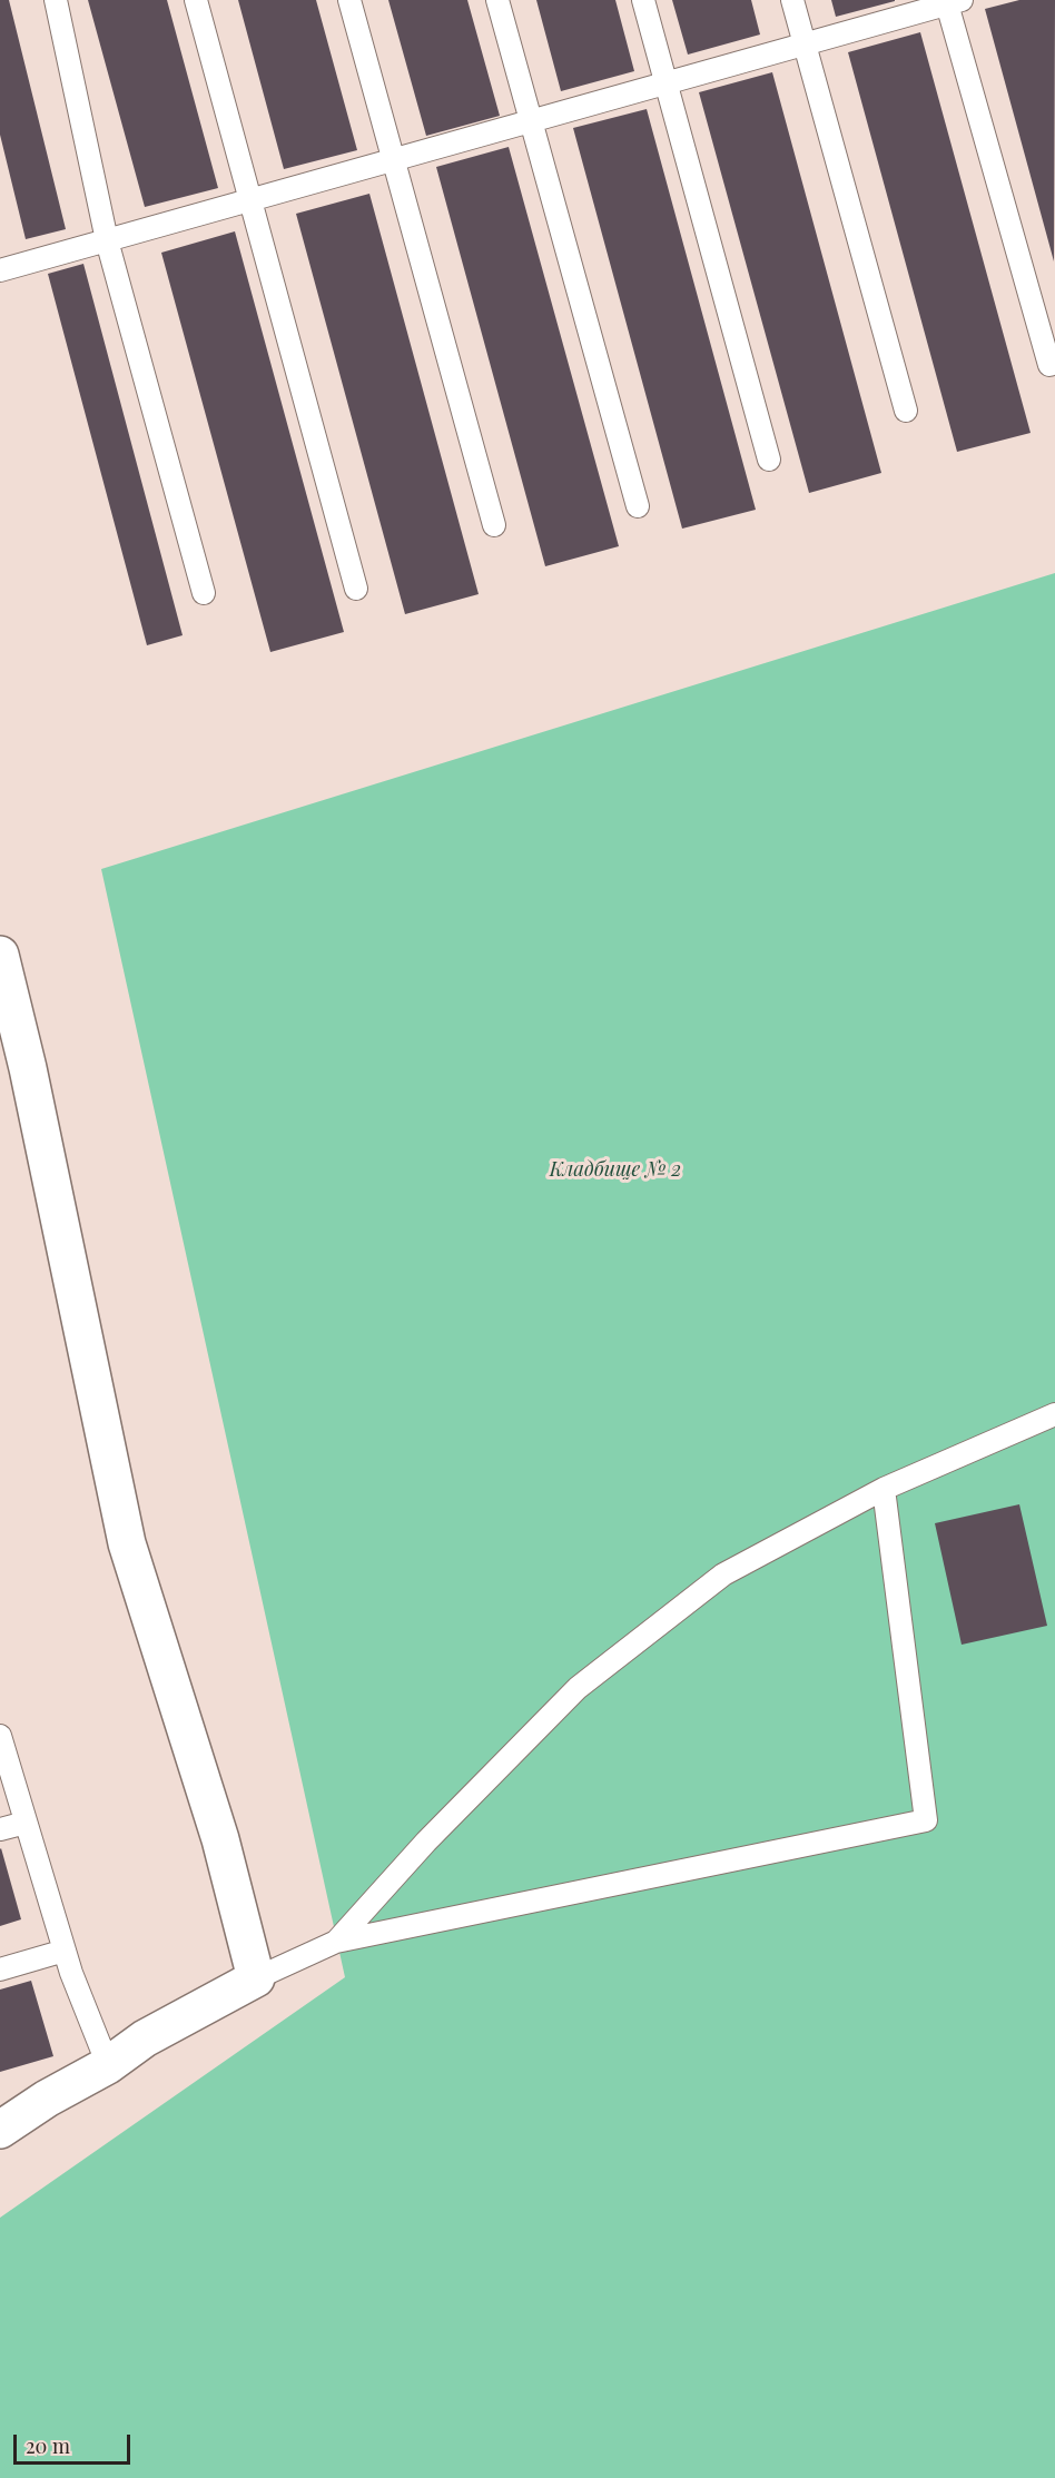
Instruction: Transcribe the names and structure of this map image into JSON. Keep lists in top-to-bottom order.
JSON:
{
  "parks": ["Кладбище № 2"],
  "scale_bar": "20 m"
}
